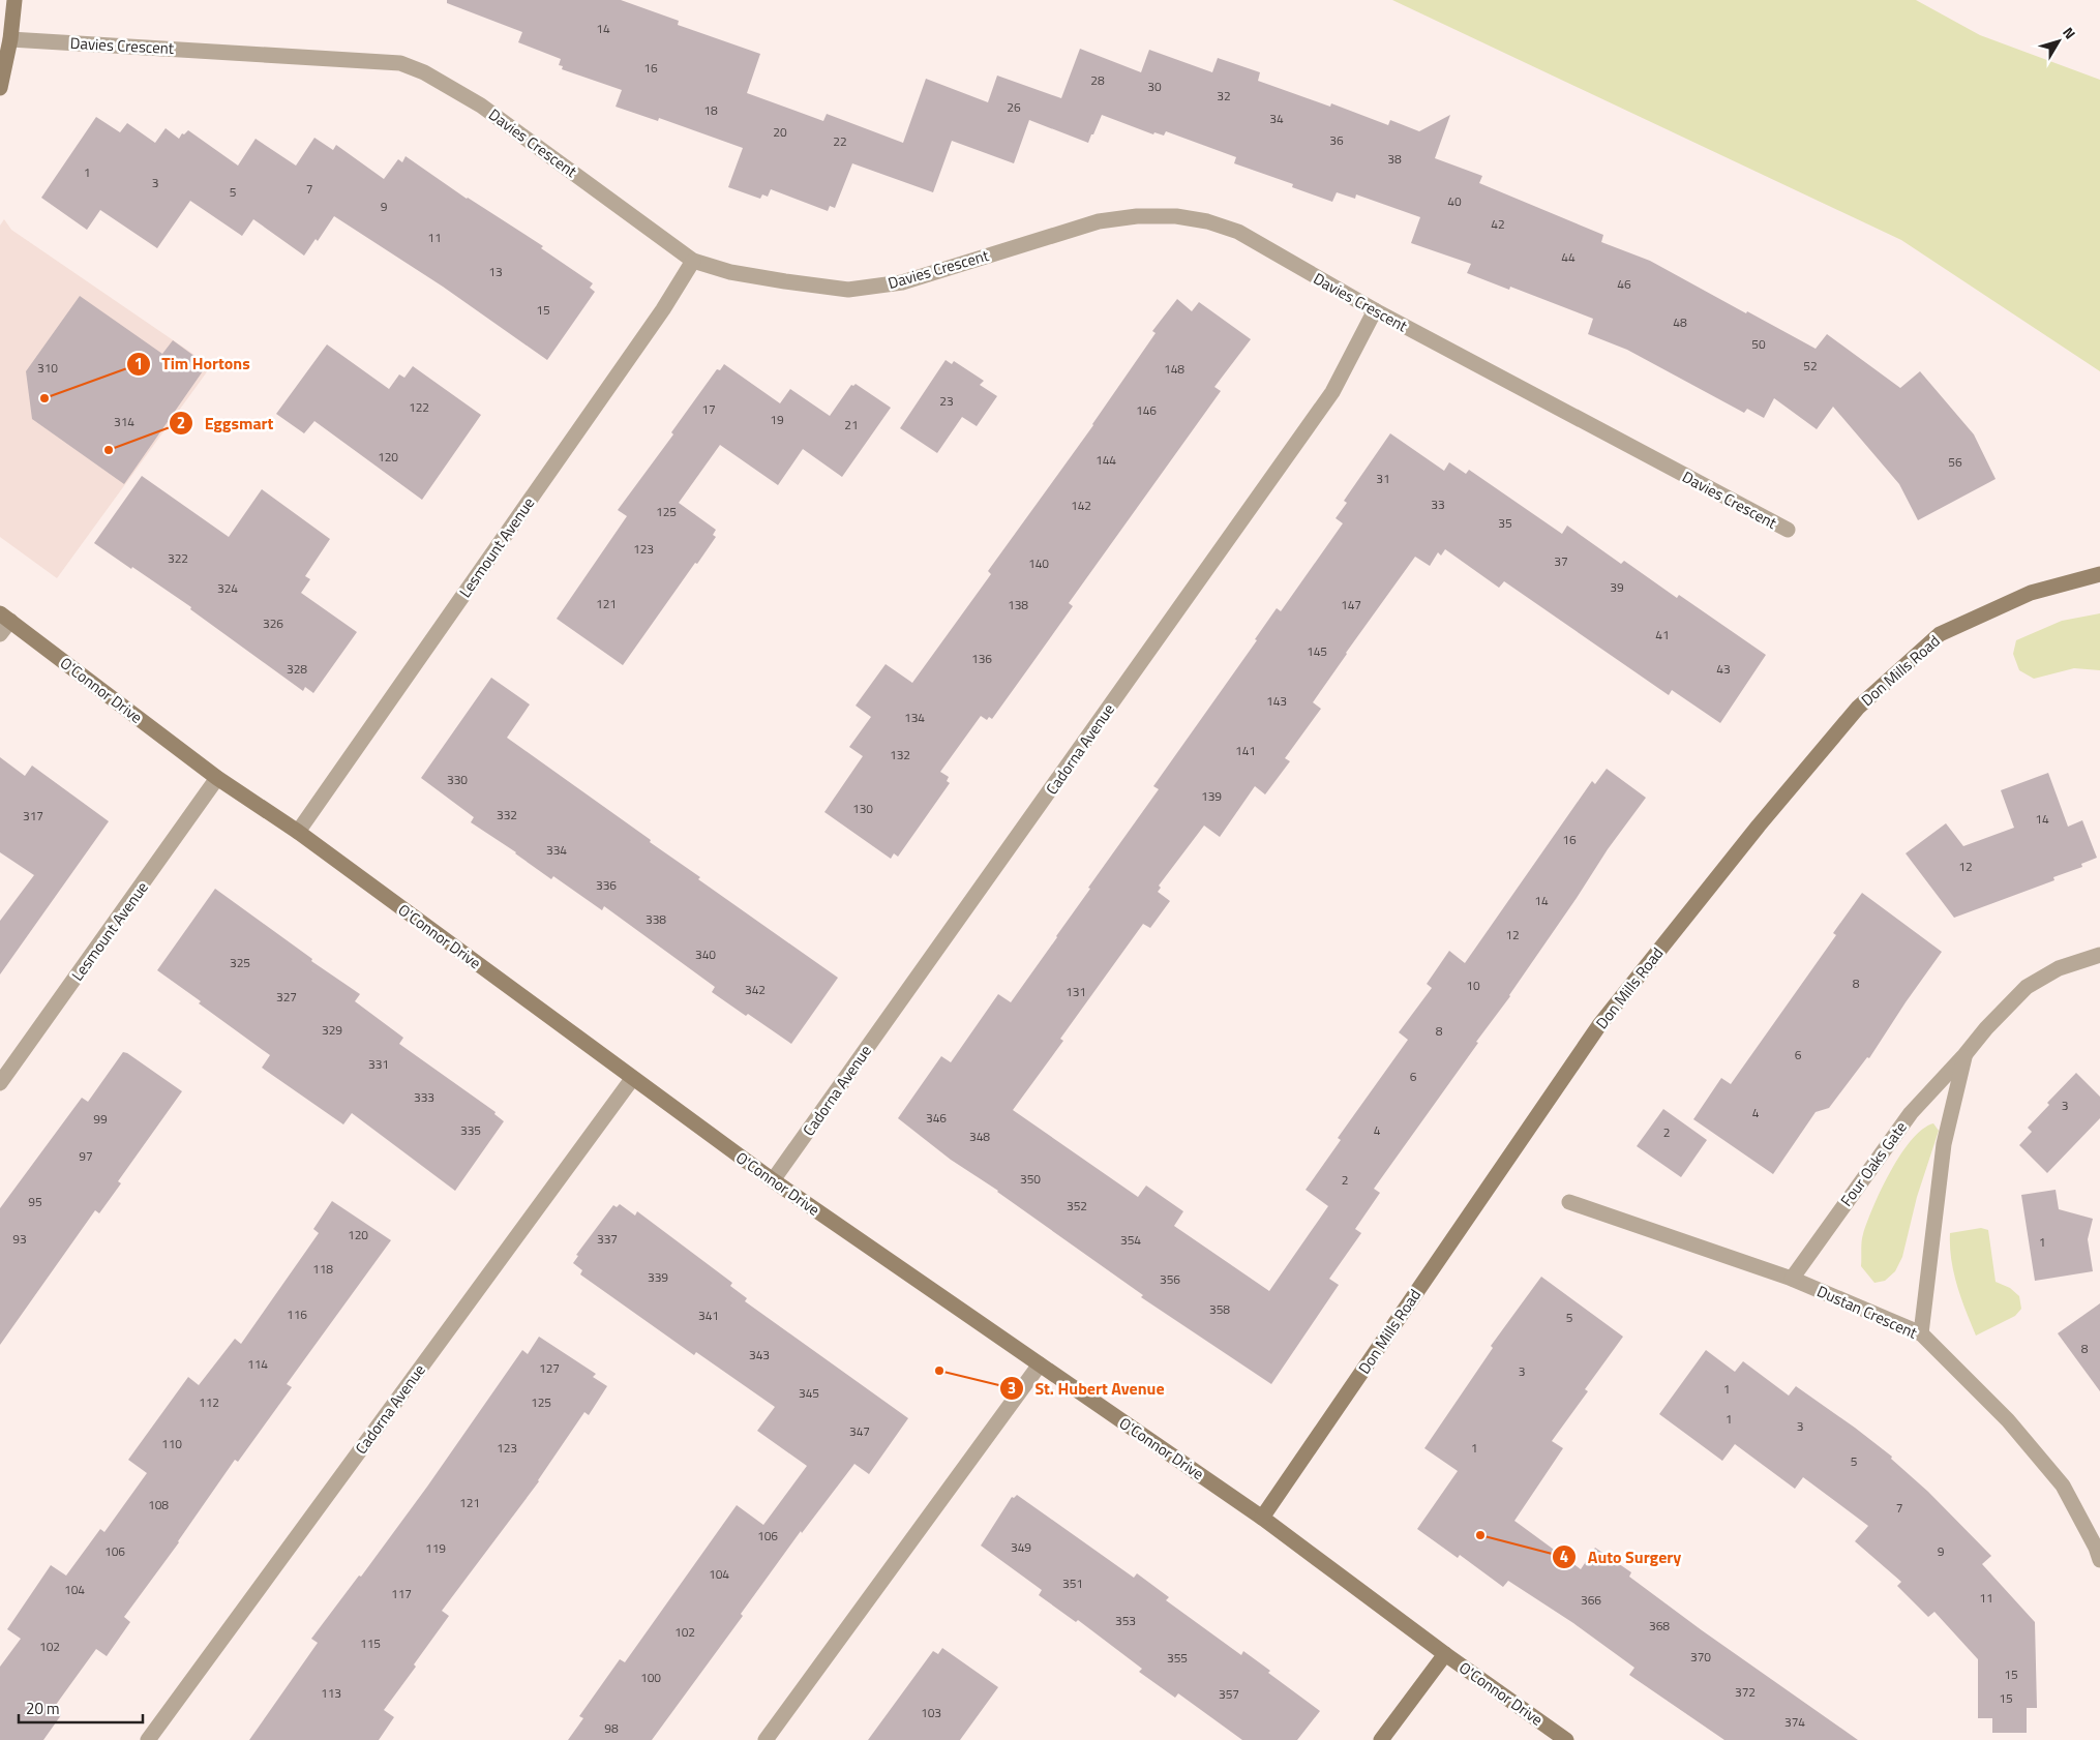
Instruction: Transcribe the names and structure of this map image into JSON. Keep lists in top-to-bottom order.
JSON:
{
  "streets": {
    "main road": ["Don Mills Road", "O'Connor Drive"],
    "street": [
      "Davies Crescent",
      "Lesmount Avenue",
      "Cadorna Avenue",
      "Four Oaks Gate",
      "Dustan Crescent"
    ]
  },
  "crossings": [
    ["Davies Crescent", "Lesmount Avenue"],
    ["Davies Crescent", "Cadorna Avenue"],
    ["Lesmount Avenue", "O'Connor Drive"],
    ["Don Mills Road", "O'Connor Drive"],
    ["O'Connor Drive", "Cadorna Avenue"],
    ["Four Oaks Gate", "Dustan Crescent"]
  ],
  "places": [
    "Tim Hortons",
    "Eggsmart",
    "St. Hubert Avenue",
    "Auto Surgery"
  ],
  "house_numbers": [
    "14",
    "16",
    "28",
    "30",
    "32",
    "26",
    "18",
    "34",
    "20",
    "36",
    "22",
    "38",
    "1",
    "3",
    "7",
    "5",
    "40",
    "9",
    "42",
    "11",
    "44",
    "13",
    "46",
    "15",
    "48",
    "50",
    "52",
    "310",
    "148",
    "23",
    "122",
    "17",
    "146",
    "19",
    "314",
    "21",
    "120",
    "144",
    "56",
    "31",
    "33",
    "142",
    "125",
    "35",
    "123",
    "322",
    "37",
    "140",
    "39",
    "324",
    "121",
    "138",
    "147",
    "326",
    "41",
    "145",
    "136",
    "328",
    "43",
    "143",
    "134",
    "141",
    "132",
    "330",
    "139",
    "130",
    "332",
    "317",
    "14",
    "16",
    "334",
    "12",
    "336",
    "14",
    "338",
    "12",
    "340",
    "325",
    "8",
    "10",
    "342",
    "131",
    "327",
    "329",
    "8",
    "6",
    "331",
    "6",
    "333",
    "3",
    "4",
    "346",
    "99",
    "335",
    "4",
    "2",
    "348",
    "97",
    "350",
    "2",
    "95",
    "352",
    "120",
    "93",
    "337",
    "354",
    "1",
    "118",
    "339",
    "356",
    "358",
    "116",
    "341",
    "5",
    "8",
    "343",
    "114",
    "127",
    "3",
    "1",
    "345",
    "112",
    "125",
    "1",
    "3",
    "347",
    "110",
    "123",
    "1",
    "5",
    "121",
    "108",
    "7",
    "106",
    "349",
    "119",
    "106",
    "9",
    "104",
    "351",
    "104",
    "117",
    "11",
    "366",
    "353",
    "368",
    "102",
    "115",
    "102",
    "370",
    "355",
    "15",
    "100",
    "372",
    "113",
    "357",
    "15",
    "103",
    "374",
    "98"
  ],
  "scale_bar": "20 m",
  "north": "top right"
}
